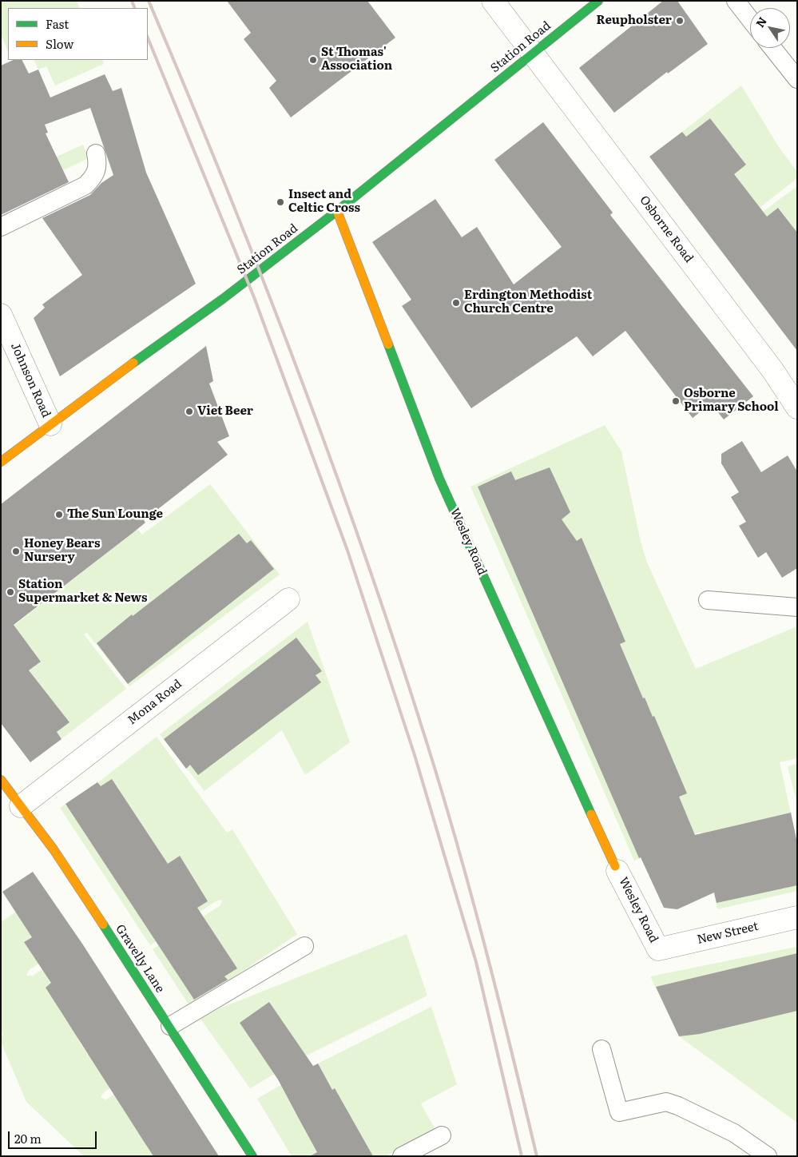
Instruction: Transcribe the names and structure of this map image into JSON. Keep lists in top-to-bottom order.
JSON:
{
  "streets": {
    "main road": ["Station Road", "Wesley Road", "Gravelly Lane"],
    "street": [
      "Osborne Road",
      "Johnson Road",
      "Mona Road",
      "New Street"
    ]
  },
  "crossings": [
    ["Station Road", "Osborne Road"],
    ["Station Road", "Johnson Road"],
    ["Station Road", "Wesley Road"],
    ["Wesley Road", "New Street"],
    ["Mona Road", "Gravelly Lane"]
  ],
  "places": [
    "Reupholster",
    "St Thomas' Association",
    "Insect and Celtic Cross",
    "Erdington Methodist Church Centre",
    "Osborne Primary School",
    "Viet Beer",
    "The Sun Lounge",
    "Honey Bears Nursery",
    "Station Supermarket & News"
  ],
  "legend": ["Fast", "Slow"],
  "scale_bar": "20 m",
  "north": "top left"
}
